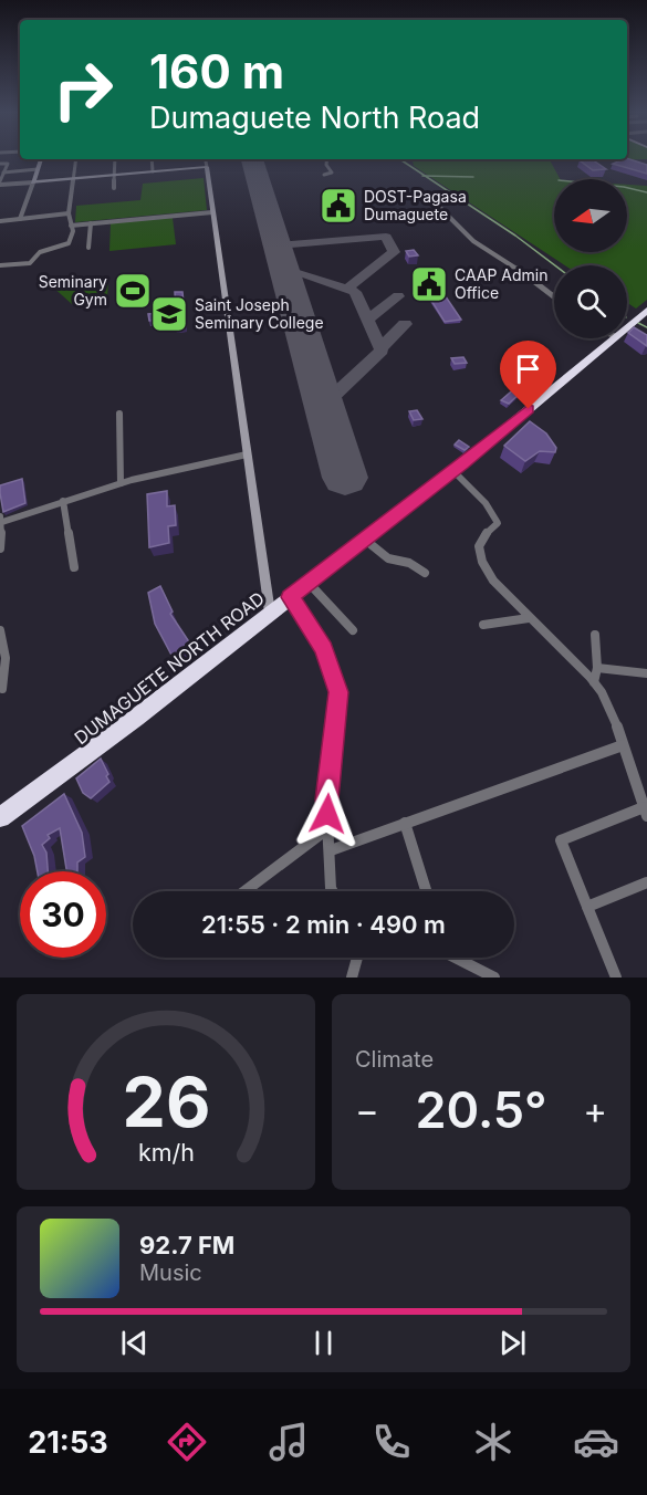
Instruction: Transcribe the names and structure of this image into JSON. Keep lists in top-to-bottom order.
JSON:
{
  "streets": {
    "highway": ["DUMAGUETE NORTH ROAD"]
  },
  "places": {
    "public building": ["DOST-Pagasa Dumaguete", "CAAP Admin Office"],
    "sports": ["Seminary Gym"],
    "school or university": ["Saint Joseph Seminary College"]
  },
  "north": "left",
  "page": {
    "turn": ["160 m", "Dumaguete North Road"],
    "limit": "30",
    "trip": "21:55 · 2 min · 490 m",
    "tile": "Climate",
    "heat": ["−", "20.5°", "+"],
    "song": ["92.7 FM", "Music"],
    "tabs": "21:53",
    "gauge": ["26", "km/h"]
  }
}
